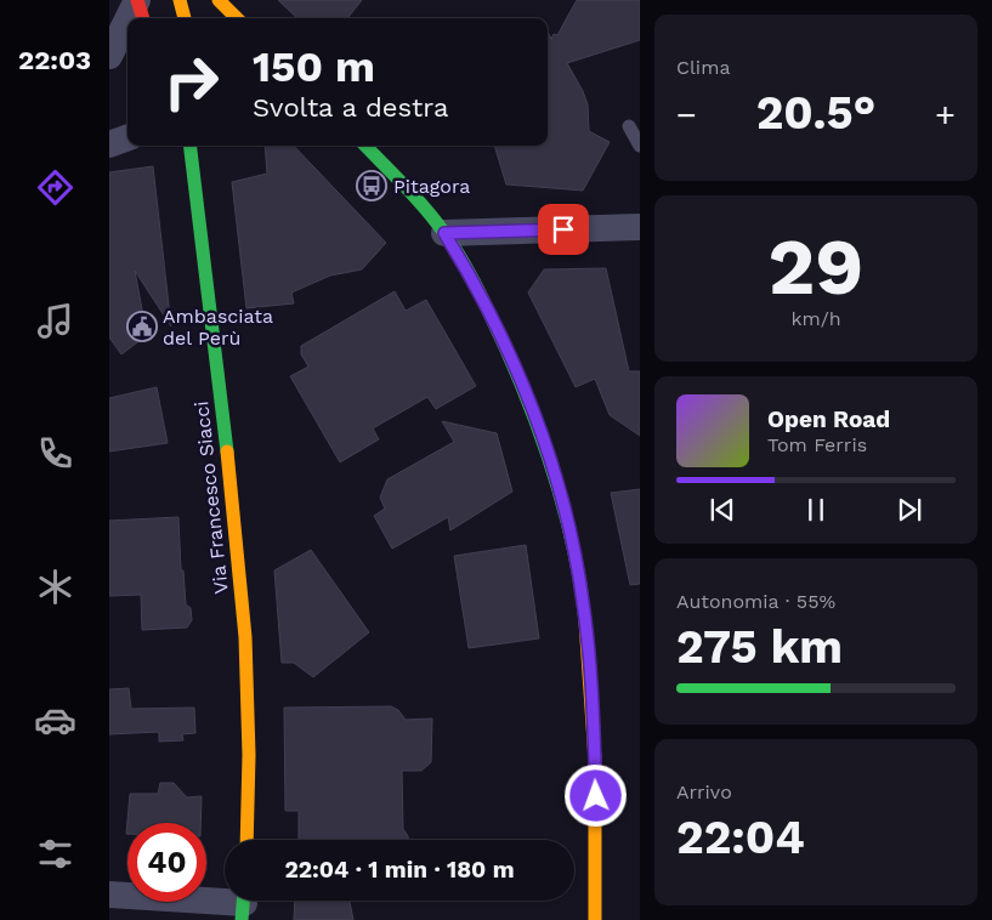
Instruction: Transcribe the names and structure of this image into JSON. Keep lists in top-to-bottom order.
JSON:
{
  "streets": {
    "street": ["Via Francesco Siacci"]
  },
  "places": {
    "bus stop": ["Pitagora"],
    "public building": ["Ambasciata del Perù"]
  },
  "page": {
    "tabs": "22:03",
    "tile": [
      "Clima",
      ["29", "km/h"],
      ["Autonomia · 55%", "275 km"],
      ["Arrivo", "22:04"]
    ],
    "turn": ["150 m", "Svolta a destra"],
    "heat": ["−", "20.5°", "+"],
    "song": ["Open Road", "Tom Ferris"],
    "limit": "40",
    "trip": "22:04 · 1 min · 180 m"
  }
}
